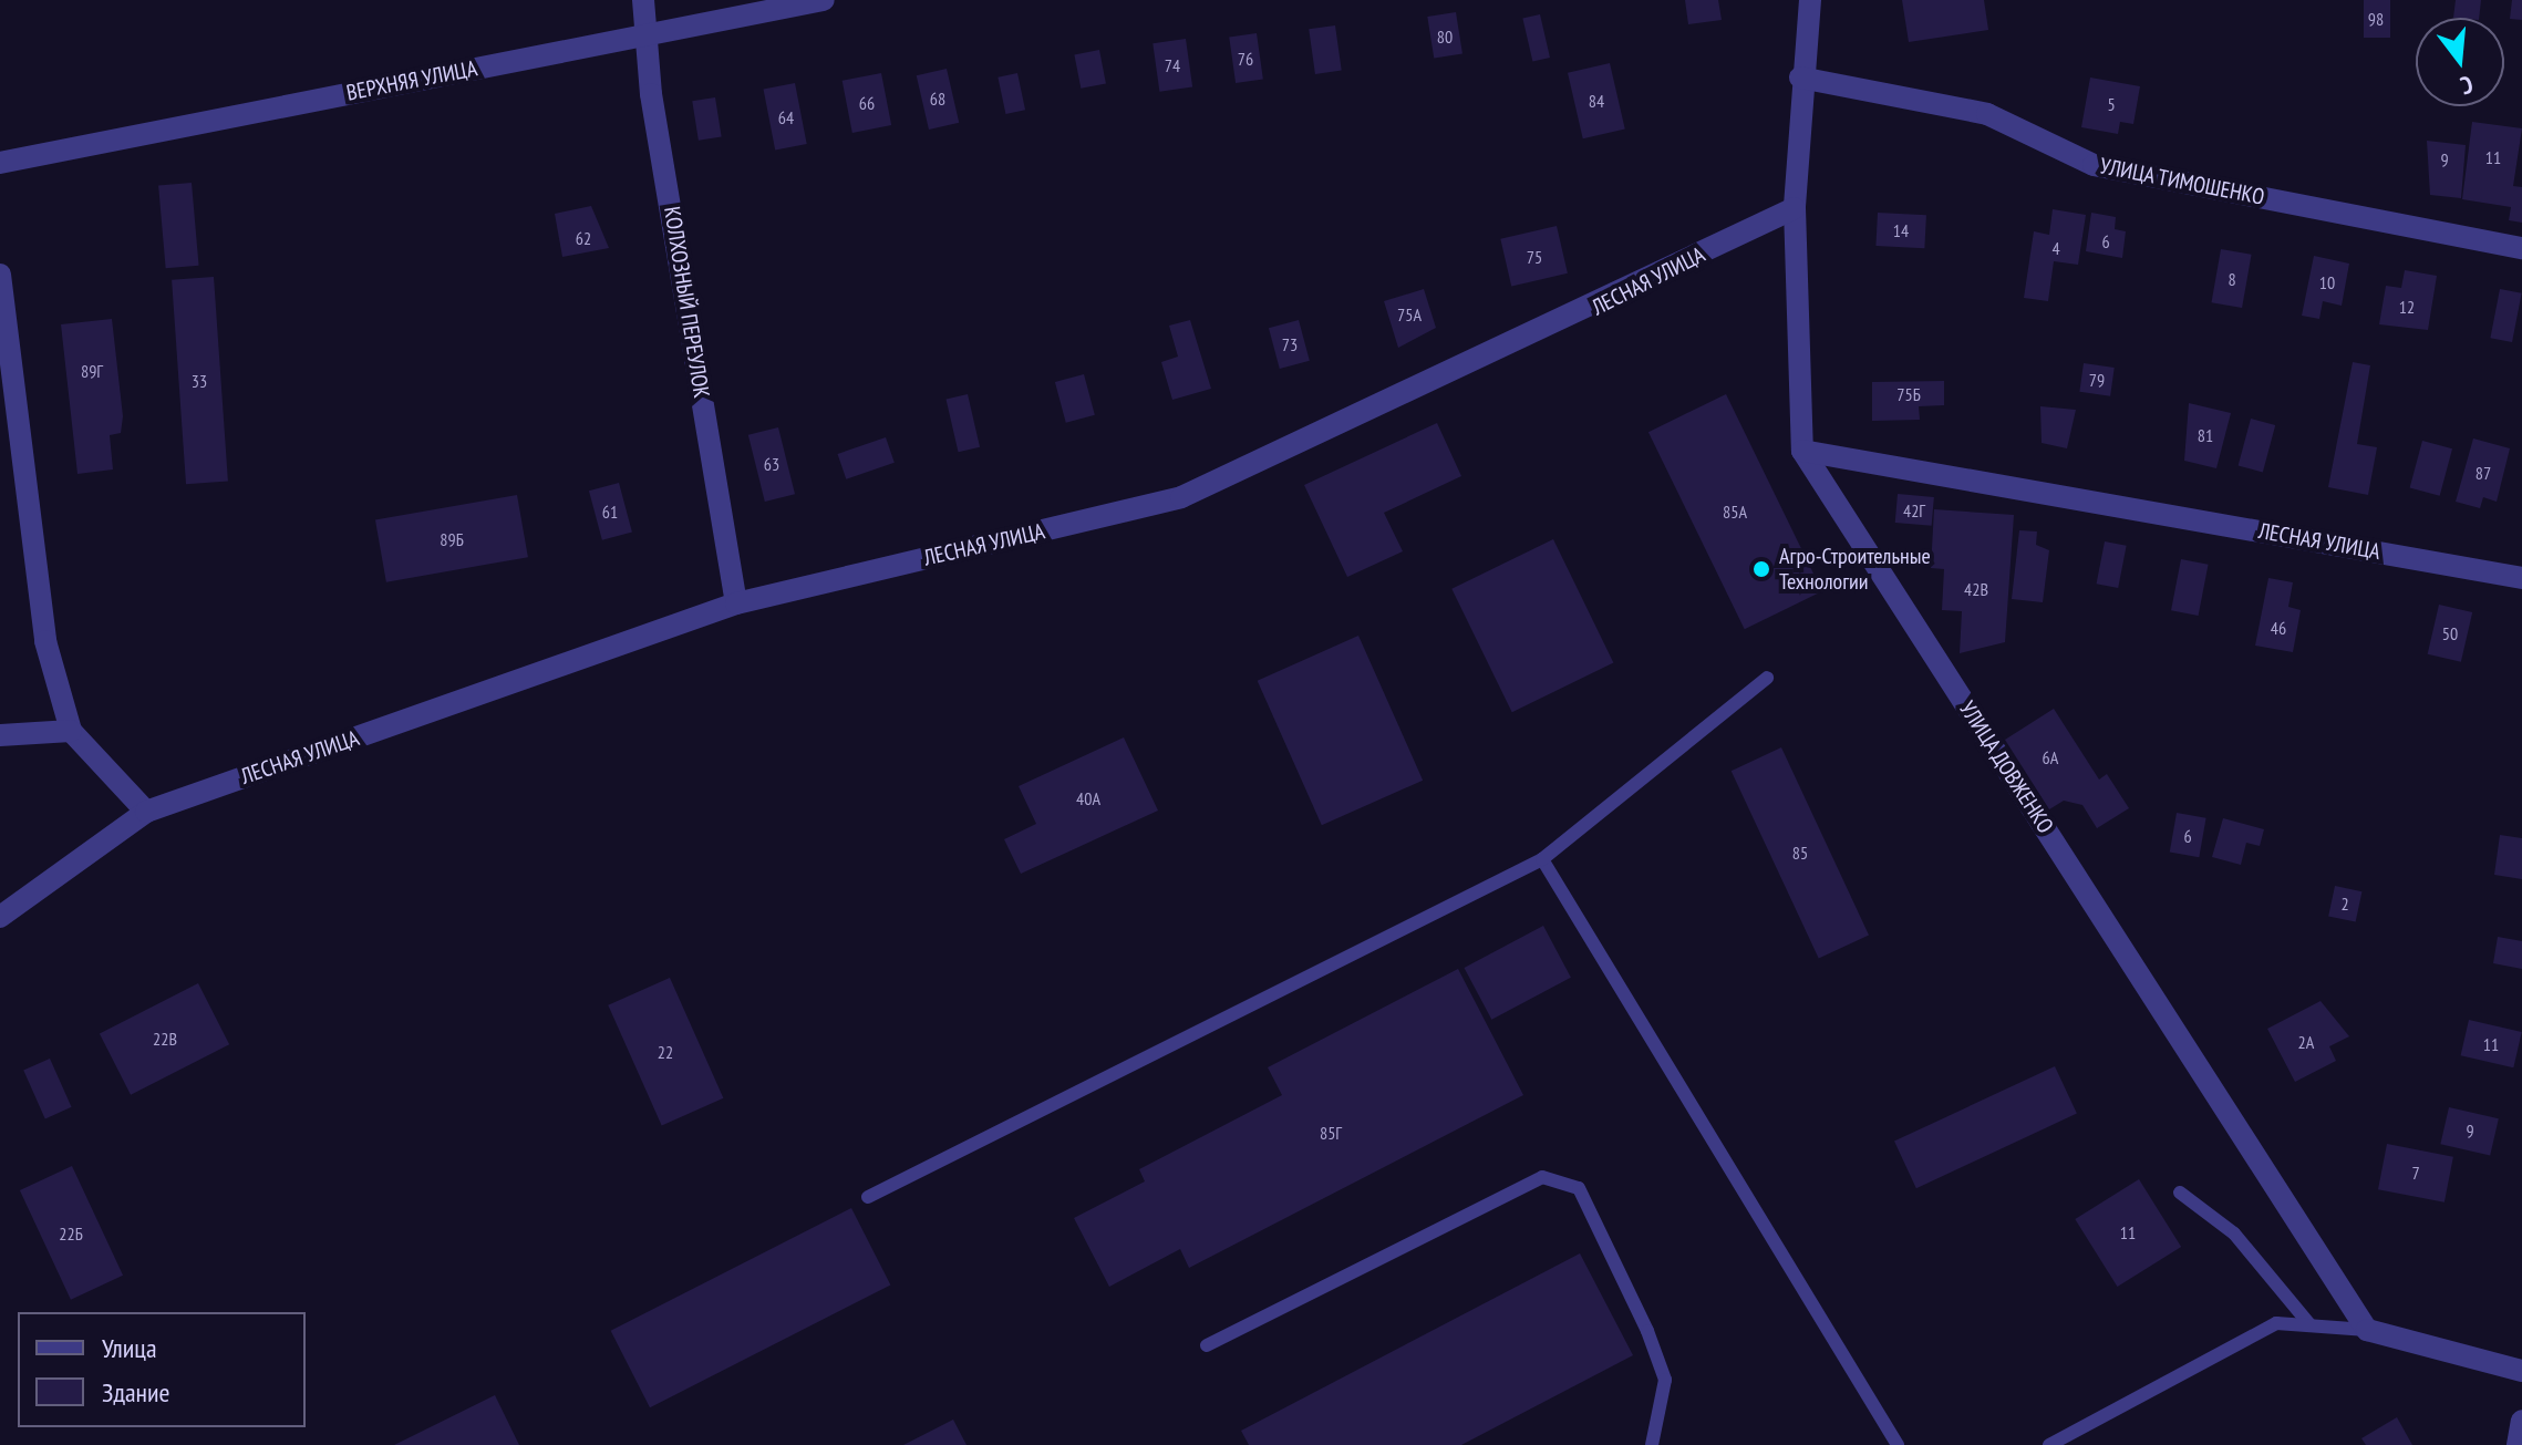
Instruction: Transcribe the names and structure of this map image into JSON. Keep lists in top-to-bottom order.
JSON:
{
  "streets": {
    "street": [
      "ВЕРХНЯЯ УЛИЦА",
      "УЛИЦА ТИМОШЕНКО",
      "ЛЕСНАЯ УЛИЦА",
      "КОЛХОЗНЫЙ ПЕРЕУЛОК",
      "УЛИЦА ДОВЖЕНКО"
    ]
  },
  "crossings": [
    ["ВЕРХНЯЯ УЛИЦА", "КОЛХОЗНЫЙ ПЕРЕУЛОК"],
    ["ЛЕСНАЯ УЛИЦА", "КОЛХОЗНЫЙ ПЕРЕУЛОК"],
    ["ЛЕСНАЯ УЛИЦА", "УЛИЦА ДОВЖЕНКО"]
  ],
  "places": ["Агро-Строительные Технологии"],
  "house_numbers": [
    "98",
    "80",
    "76",
    "74",
    "68",
    "84",
    "66",
    "5",
    "64",
    "11",
    "9",
    "14",
    "62",
    "6",
    "4",
    "75",
    "8",
    "10",
    "12",
    "75А",
    "73",
    "89Г",
    "79",
    "33",
    "75Б",
    "81",
    "63",
    "87",
    "42Г",
    "61",
    "85А",
    "89Б",
    "42В",
    "46",
    "50",
    "6А",
    "40А",
    "6",
    "85",
    "2",
    "22В",
    "2А",
    "11",
    "22",
    "9",
    "85Г",
    "7",
    "11",
    "22Б"
  ],
  "legend": ["Улица", "Здание"],
  "north": "bottom"
}
